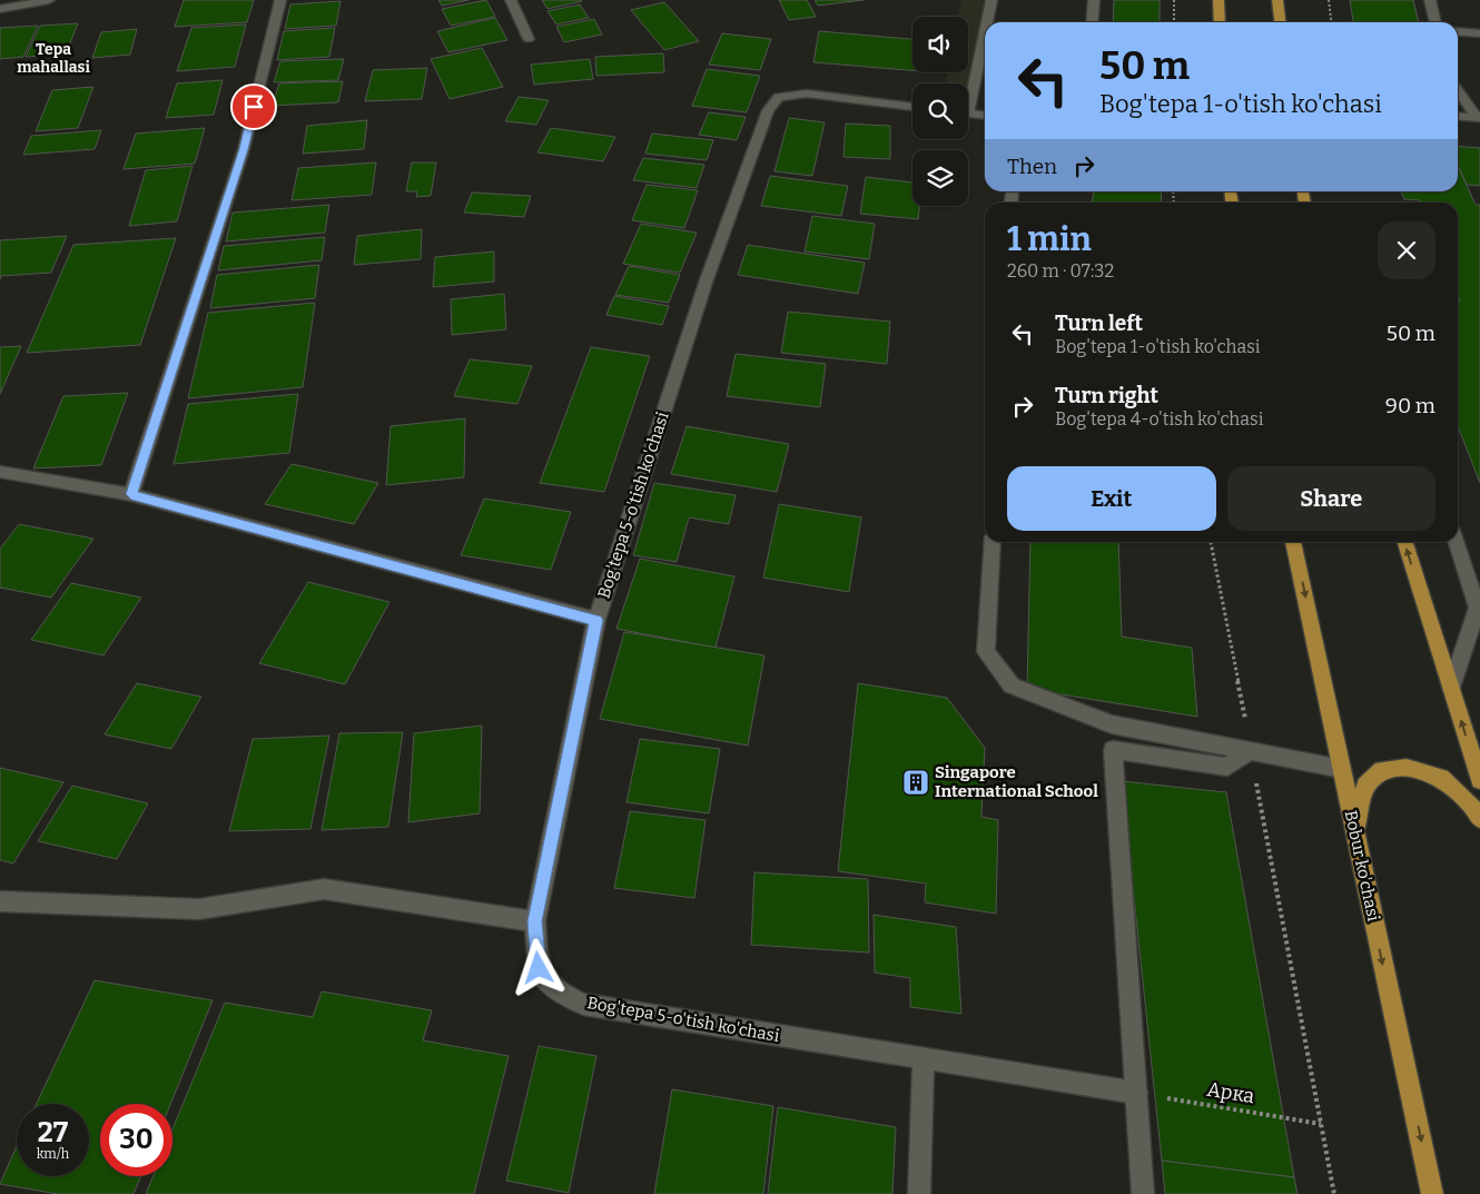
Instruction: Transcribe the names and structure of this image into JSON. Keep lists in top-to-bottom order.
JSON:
{
  "streets": {
    "main road": ["Bobur ko'chasi"],
    "street": ["Bog'tepa 5-o'tish ko'chasi"],
    "path": ["Арка"]
  },
  "crossings": [
    ["Bog'tepa 5-o'tish ko'chasi", "Арка"]
  ],
  "districts": ["Tepa mahallasi"],
  "places": {
    "building": ["Singapore International School"]
  },
  "page": {
    "turn": ["50 m", "Bog'tepa 1-o'tish ko'chasi"],
    "then": "Then",
    "heading": ["1 min", "260 m · 07:32"],
    "list": [
      {
        "name": "Turn left",
        "note": "Bog'tepa 1-o'tish ko'chasi",
        "value": "50 m"
      },
      {
        "name": "Turn right",
        "note": "Bog'tepa 4-o'tish ko'chasi",
        "value": "90 m"
      }
    ],
    "buttons": ["Exit", "Share"],
    "speed": "27 km/h",
    "limit": "30"
  }
}
